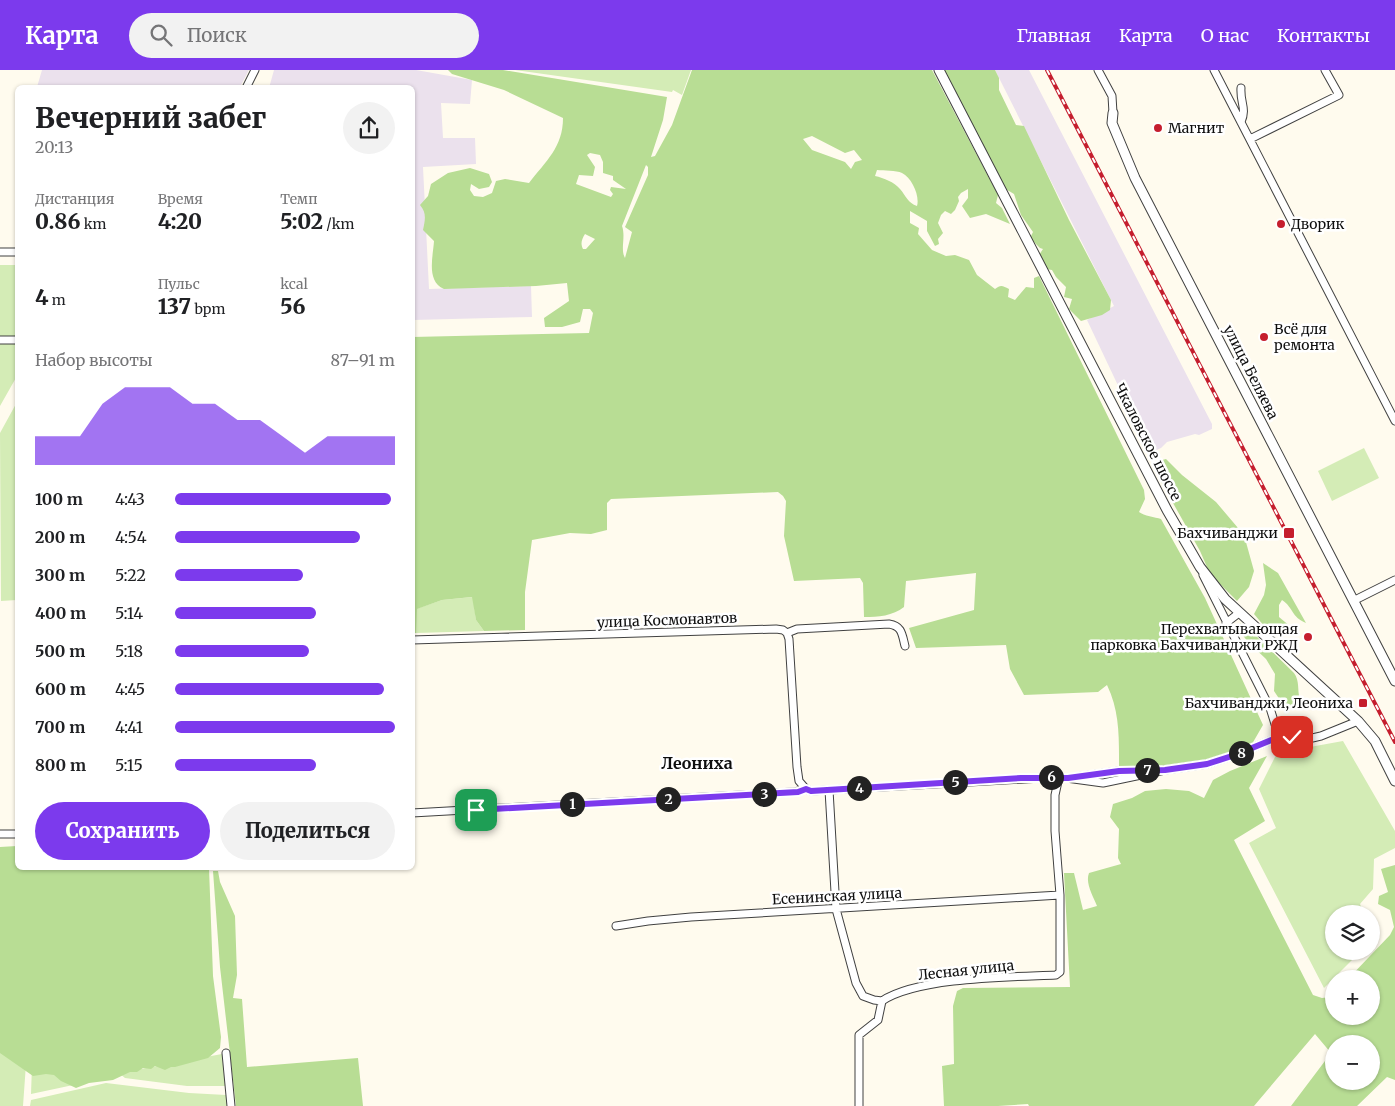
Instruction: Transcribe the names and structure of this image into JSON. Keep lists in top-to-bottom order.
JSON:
{
  "streets": {
    "street": [
      "улица Беляева",
      "Чкаловское шоссе",
      "улица Космонавтов",
      "Есенинская улица",
      "Лесная улица"
    ]
  },
  "crossings": [
    ["Есенинская улица", "Лесная улица"]
  ],
  "districts": ["Леониха"],
  "places": {
    "other": [
      "Магнит",
      "Дворик",
      "Всё для ремонта",
      "Перехватывающая парковка Бахчиванджи РЖД"
    ],
    "transit": ["Бахчиванджи", "Бахчиванджи, Леониха"]
  },
  "page": {
    "header": "Карта",
    "search": "Поиск",
    "nav": [
      "Главная",
      "Карта",
      "О нас",
      "Контакты"
    ],
    "heading": ["Вечерний забег", "20:13"],
    "stats": [
      ["Дистанция", "0.86 km"],
      ["Время", "4:20"],
      ["Темп", "5:02 /km"],
      ["4 m"],
      ["Пульс", "137 bpm"],
      ["kcal", "56"]
    ],
    "chart": ["Набор высоты", "87–91 m"],
    "list": [
      {
        "name": "100 m",
        "note": "4:43"
      },
      {
        "name": "200 m",
        "note": "4:54"
      },
      {
        "name": "300 m",
        "note": "5:22"
      },
      {
        "name": "400 m",
        "note": "5:14"
      },
      {
        "name": "500 m",
        "note": "5:18"
      },
      {
        "name": "600 m",
        "note": "4:45"
      },
      {
        "name": "700 m",
        "note": "4:41"
      },
      {
        "name": "800 m",
        "note": "5:15"
      }
    ],
    "pins": [
      "8",
      "7",
      "6",
      "5",
      "4",
      "3",
      "2",
      "1"
    ],
    "buttons": ["Сохранить", "Поделиться"],
    "map_buttons": ["+", "−"]
  }
}
